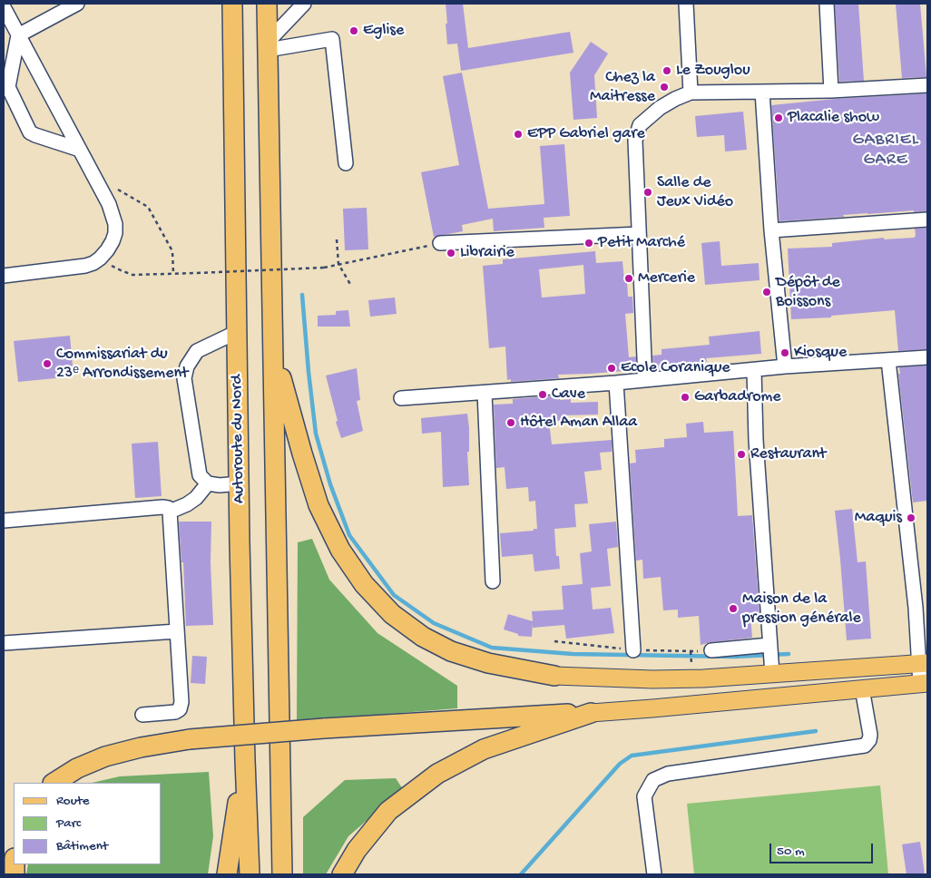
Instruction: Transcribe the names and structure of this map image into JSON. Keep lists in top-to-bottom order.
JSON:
{
  "streets": {
    "highway": ["Autoroute du Nord"]
  },
  "districts": ["GABRIEL GARE"],
  "places": [
    "Eglise",
    "Le Zouglou",
    "Chez la Maitresse",
    "Placalie show",
    "EPP Gabriel gare",
    "Salle de Jeux Vidéo",
    "Petit Marché",
    "Librairie",
    "Mercerie",
    "Dépôt de Boissons",
    "Kiosque",
    "Commissariat du 23ᵉ Arrondissement",
    "Ecole Coranique",
    "Cave",
    "Garbadrome",
    "Hôtel Aman Allaa",
    "Restaurant",
    "Maquis",
    "Maison de la pression générale"
  ],
  "legend": ["Route", "Parc", "Bâtiment"],
  "scale_bar": "50 m"
}
